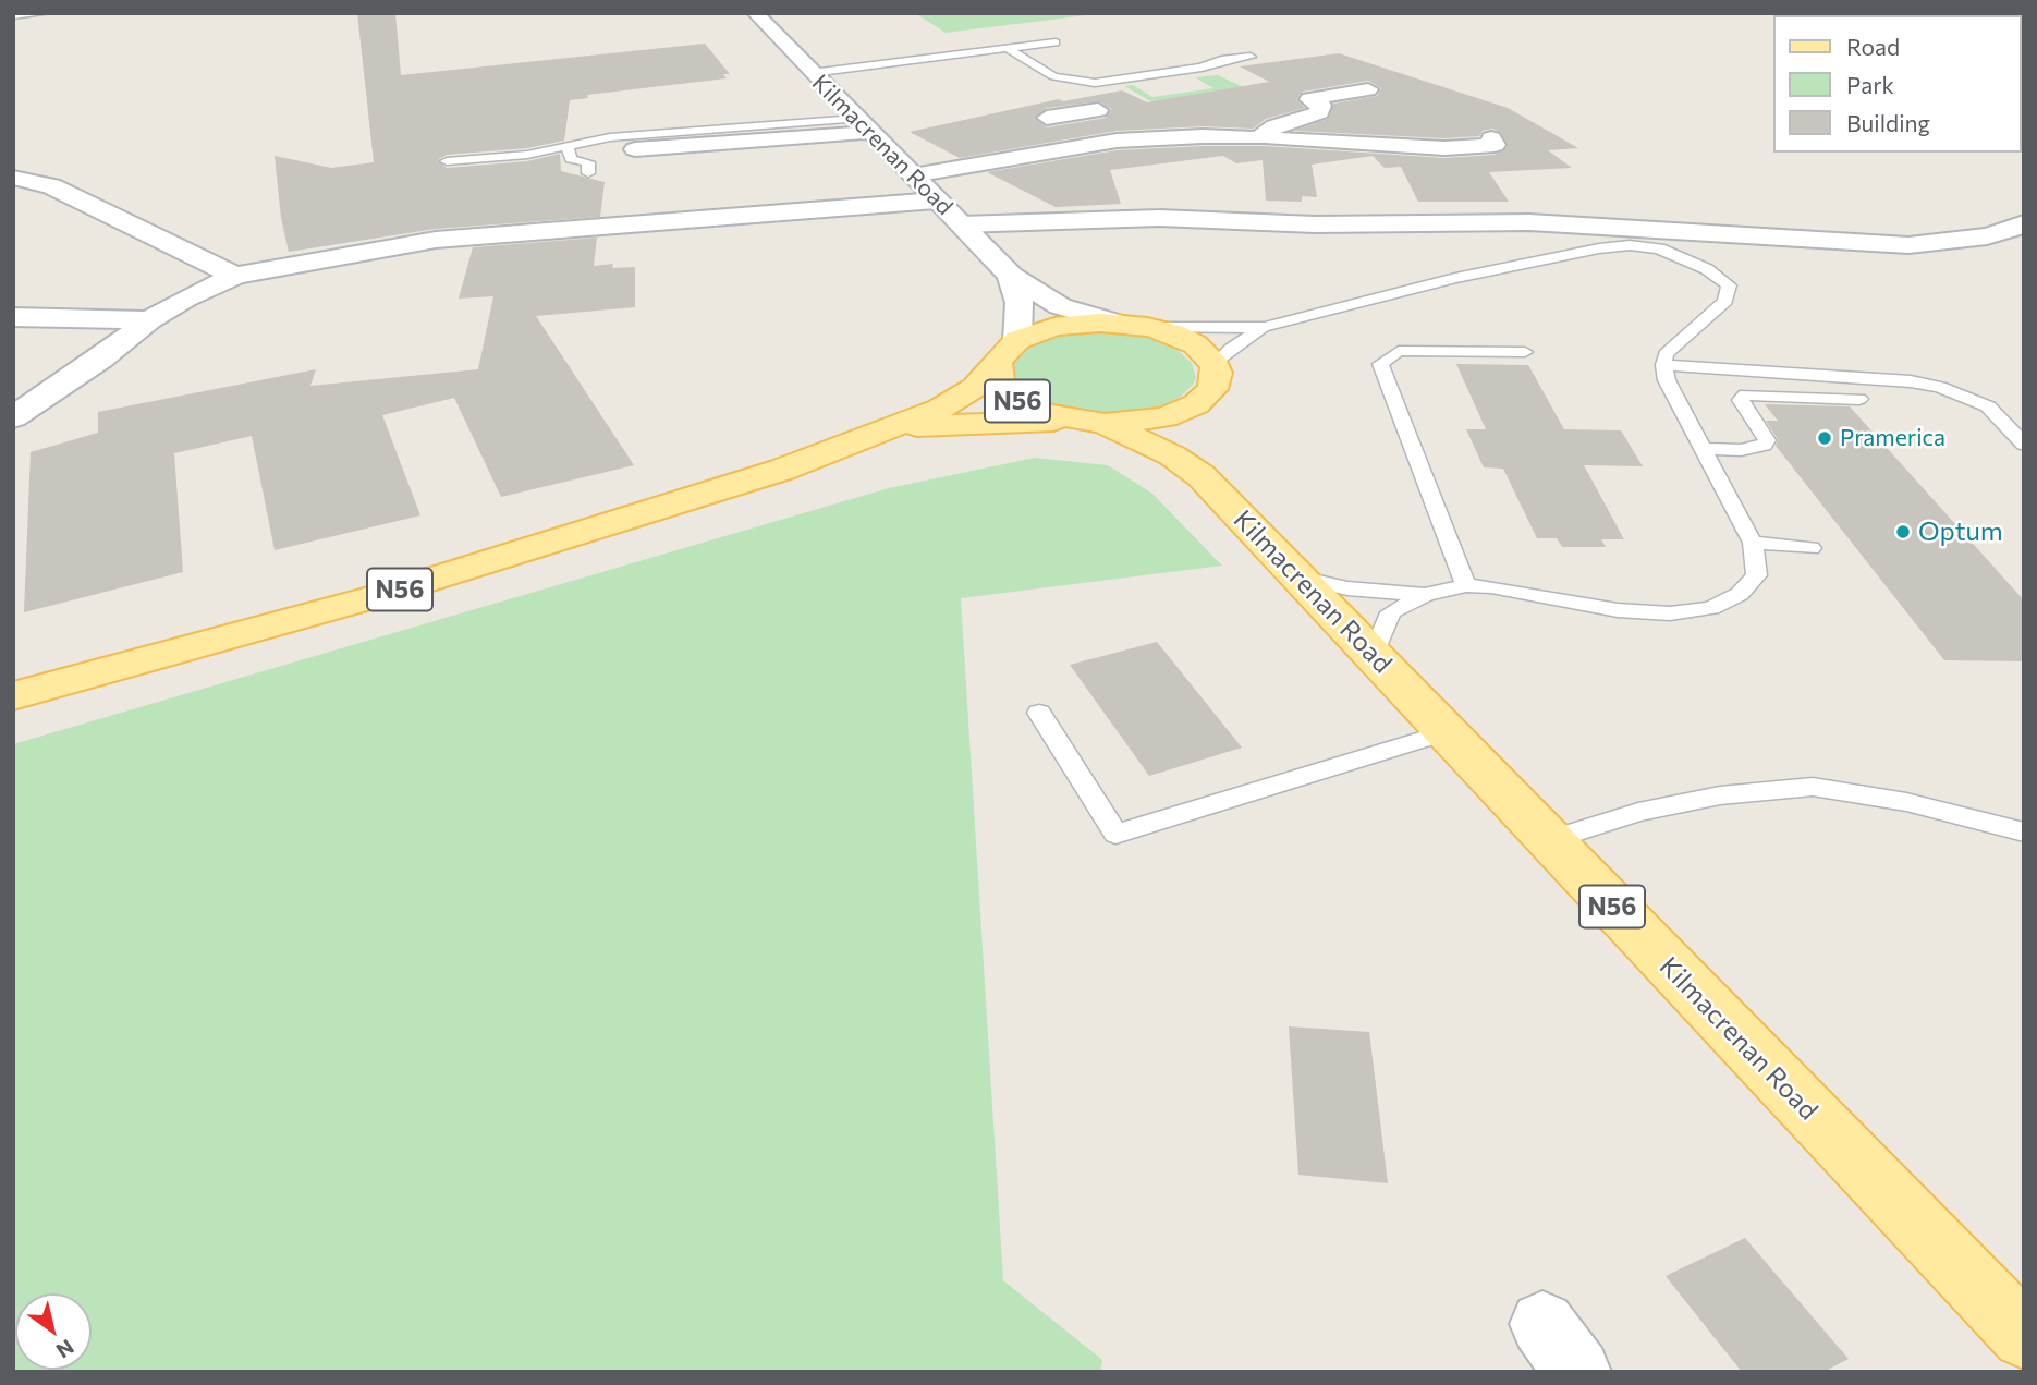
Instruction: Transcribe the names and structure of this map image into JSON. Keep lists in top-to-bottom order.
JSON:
{
  "streets": {
    "main road": ["Kilmacrenan Road", "N56"]
  },
  "crossings": [
    ["Kilmacrenan Road", "N56"]
  ],
  "places": ["Pramerica", "Optum"],
  "legend": ["Road", "Park", "Building"],
  "north": "bottom right"
}
